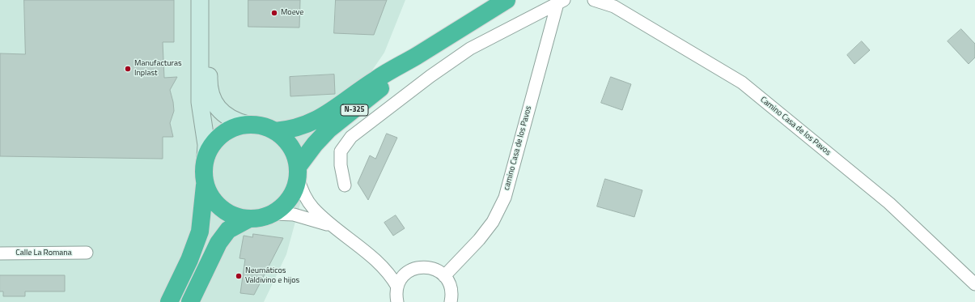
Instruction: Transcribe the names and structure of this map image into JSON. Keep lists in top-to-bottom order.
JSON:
{
  "streets": {
    "highway": ["N-325"],
    "street": ["Camino Casa de los Pavos", "camino Casa de los Pavos", "Calle La Romana"]
  },
  "places": ["Moeve", "Manufacturas Inplast", "Neumáticos Valdivino e hijos"]
}
